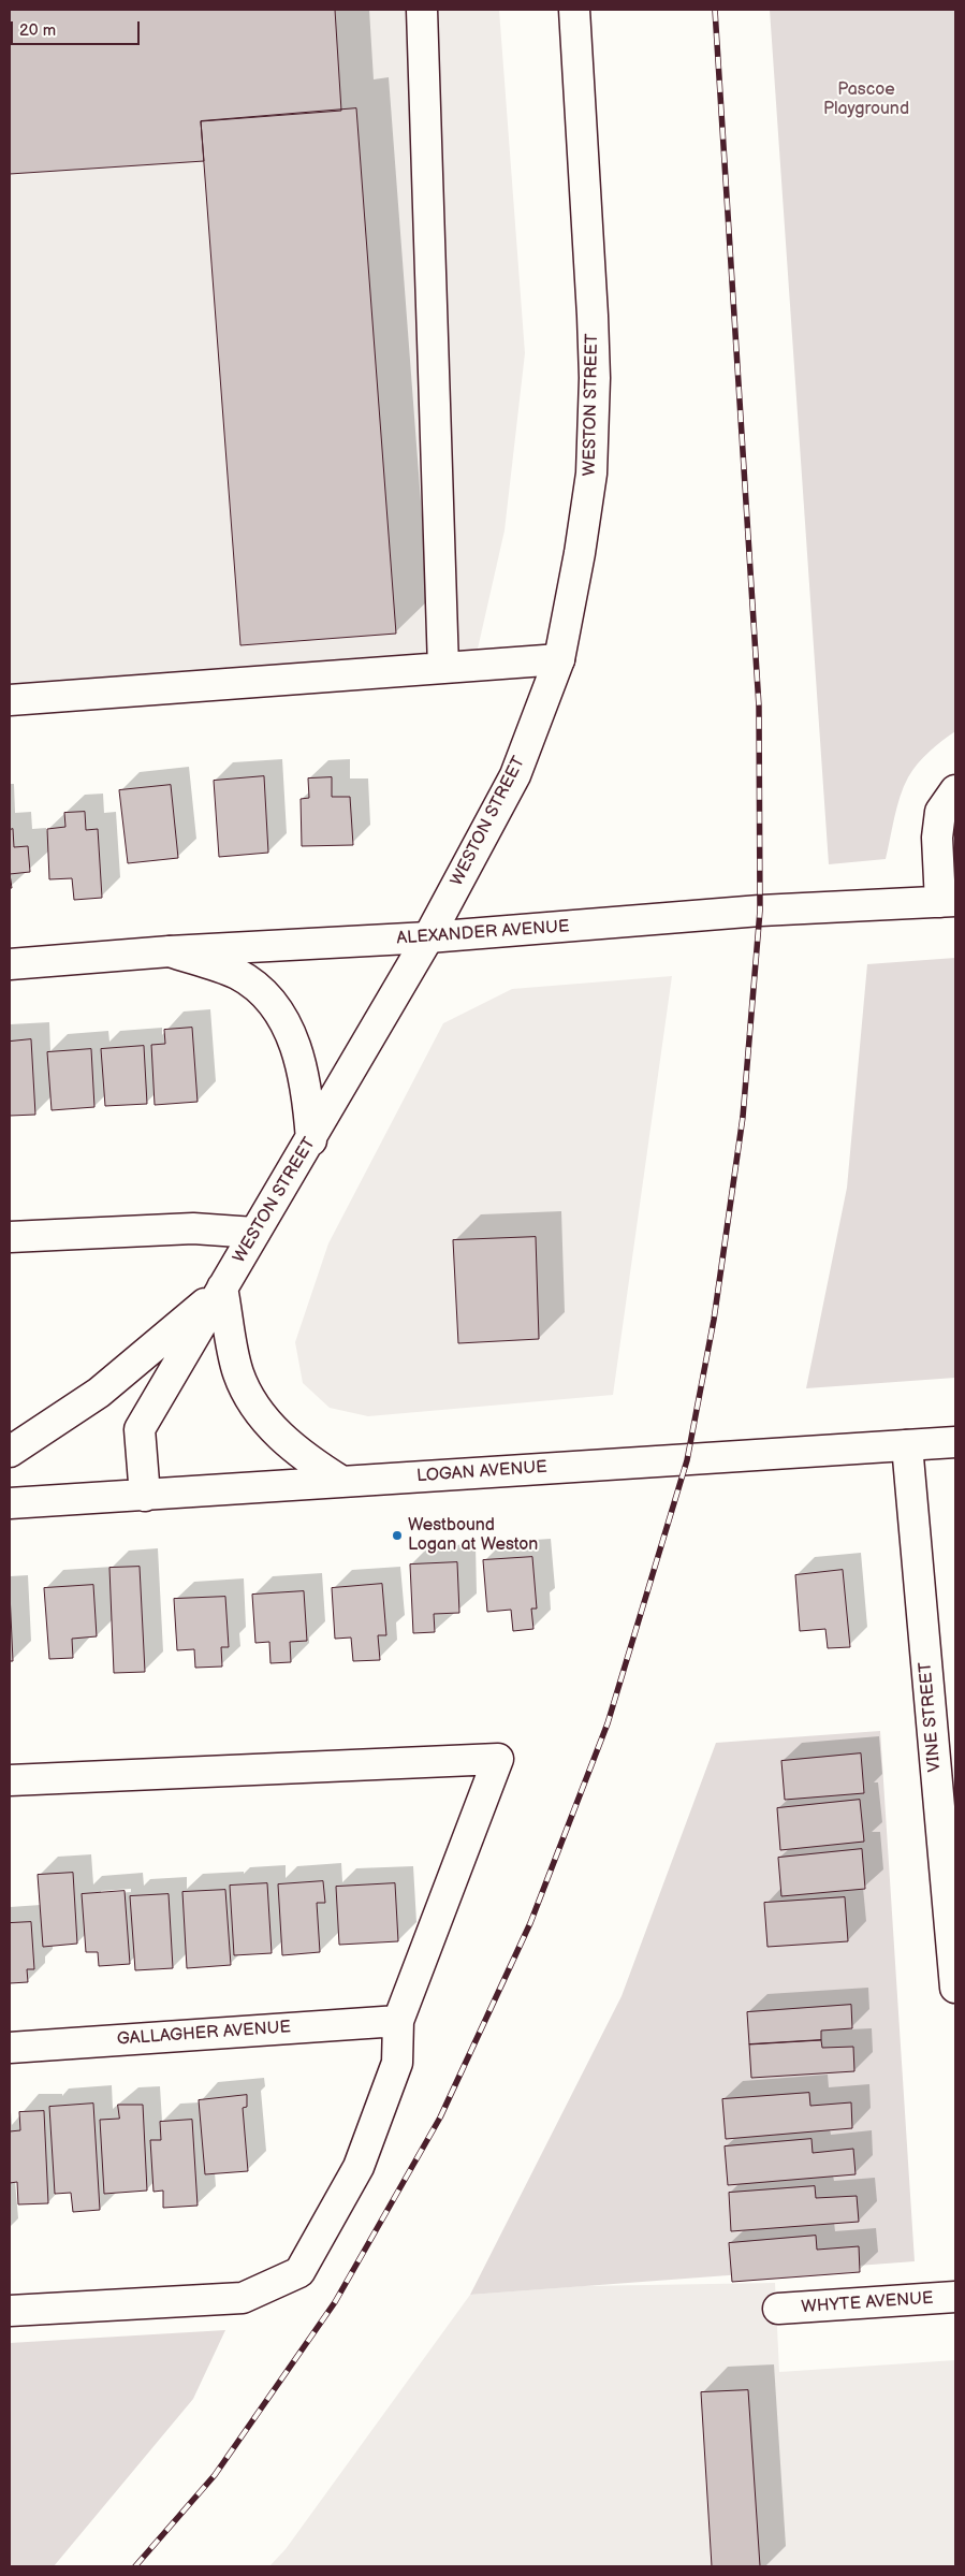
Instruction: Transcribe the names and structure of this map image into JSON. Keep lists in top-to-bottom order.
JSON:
{
  "streets": {
    "main road": [
      "WESTON STREET",
      "ALEXANDER AVENUE",
      "LOGAN AVENUE",
      "VINE STREET",
      "GALLAGHER AVENUE",
      "WHYTE AVENUE"
    ]
  },
  "crossings": [
    ["WESTON STREET", "ALEXANDER AVENUE"],
    ["WESTON STREET", "LOGAN AVENUE"],
    ["LOGAN AVENUE", "VINE STREET"]
  ],
  "parks": ["Pascoe Playground"],
  "places": ["Westbound Logan at Weston"],
  "scale_bar": "20 m"
}
